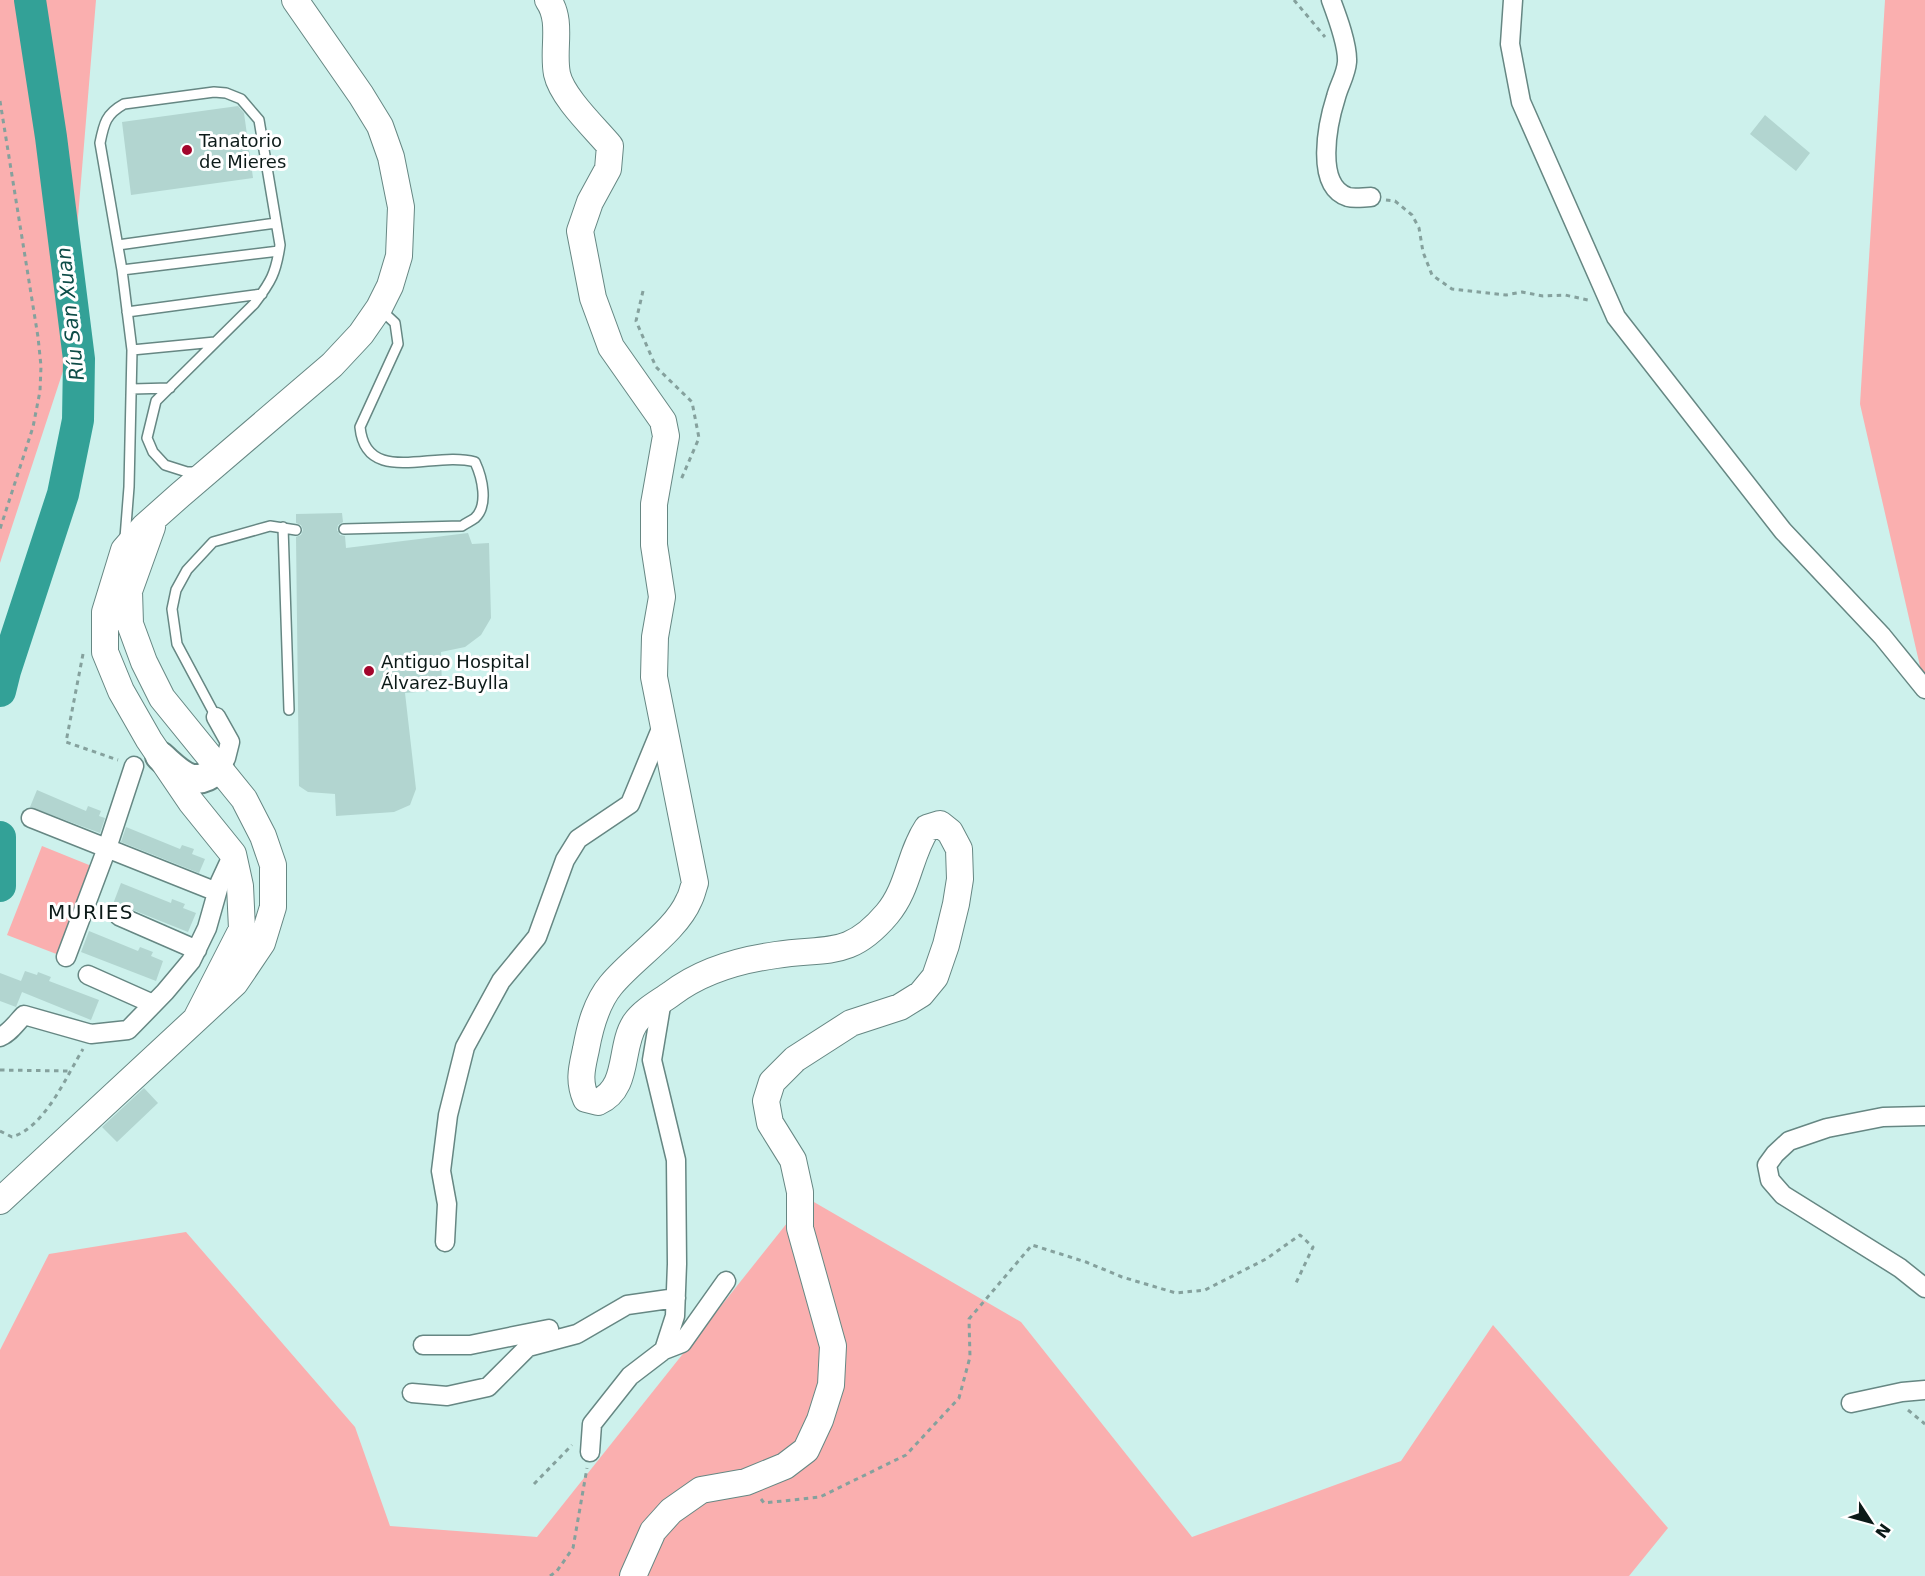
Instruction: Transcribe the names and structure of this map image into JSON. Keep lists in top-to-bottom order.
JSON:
{
  "districts": ["MURIES"],
  "water": ["Ríu San Xuan"],
  "places": ["Tanatorio de Mieres", "Antiguo Hospital Álvarez-Buylla"],
  "north": "bottom right"
}
